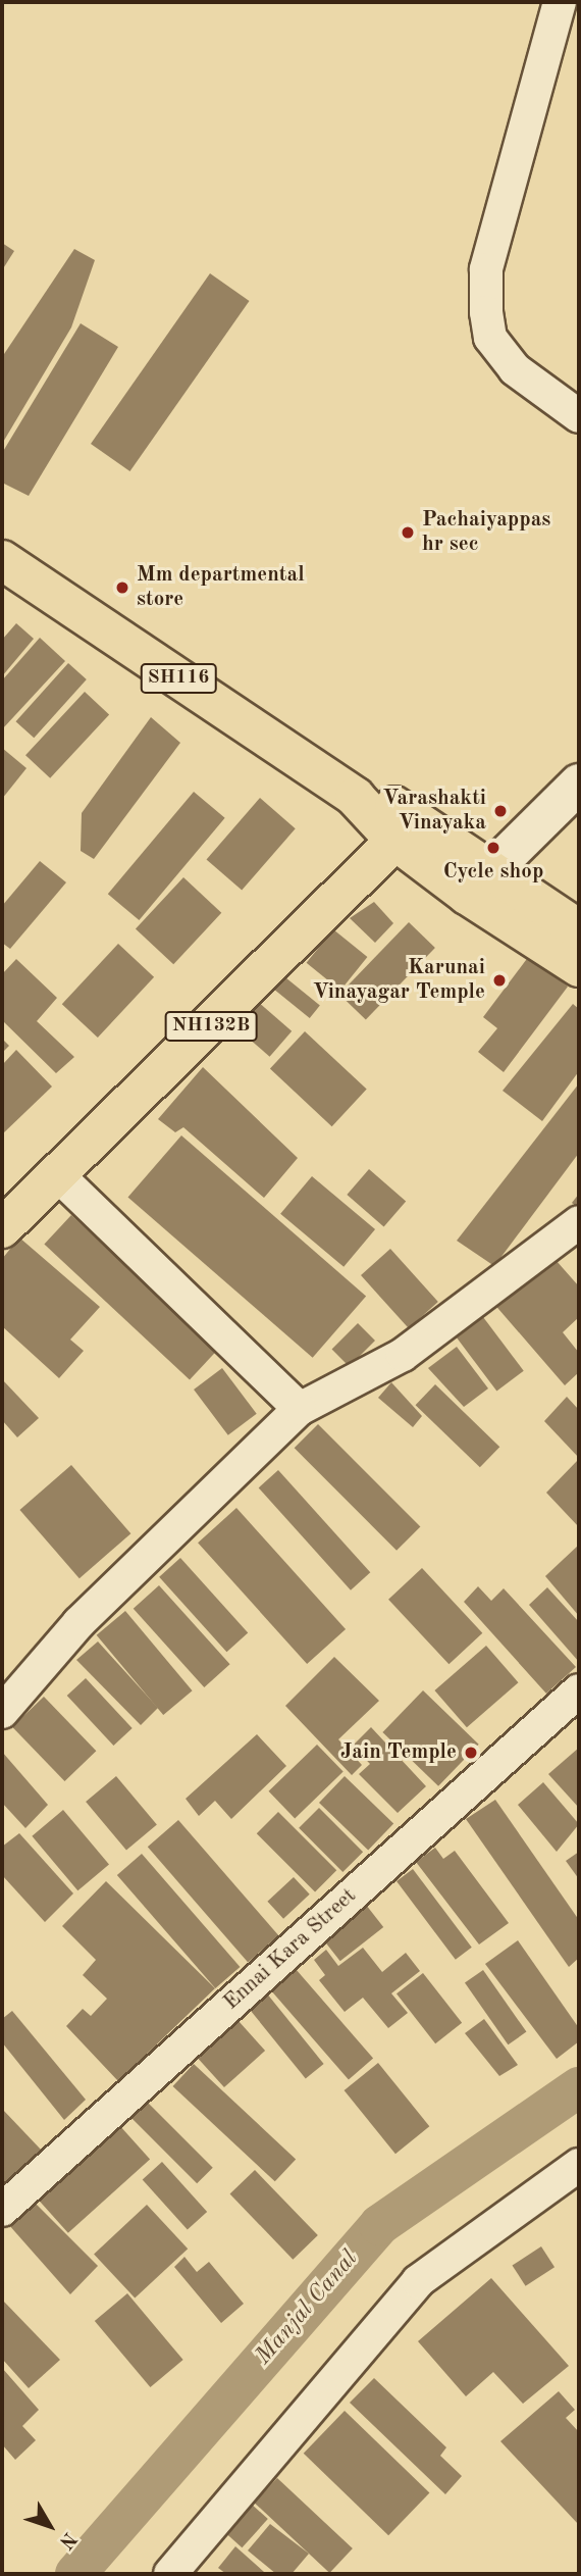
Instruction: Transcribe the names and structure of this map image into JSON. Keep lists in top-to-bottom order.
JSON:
{
  "streets": {
    "main road": ["SH116", "NH132B"],
    "street": ["Ennai Kara Street"]
  },
  "crossings": [
    ["SH116", "NH132B"]
  ],
  "water": ["Manjal Canal"],
  "places": [
    "Pachaiyappas hr sec",
    "Mm departmental store",
    "Varashakti Vinayaka",
    "Cycle shop",
    "Karunai Vinayagar Temple",
    "Jain Temple"
  ],
  "north": "bottom right"
}
